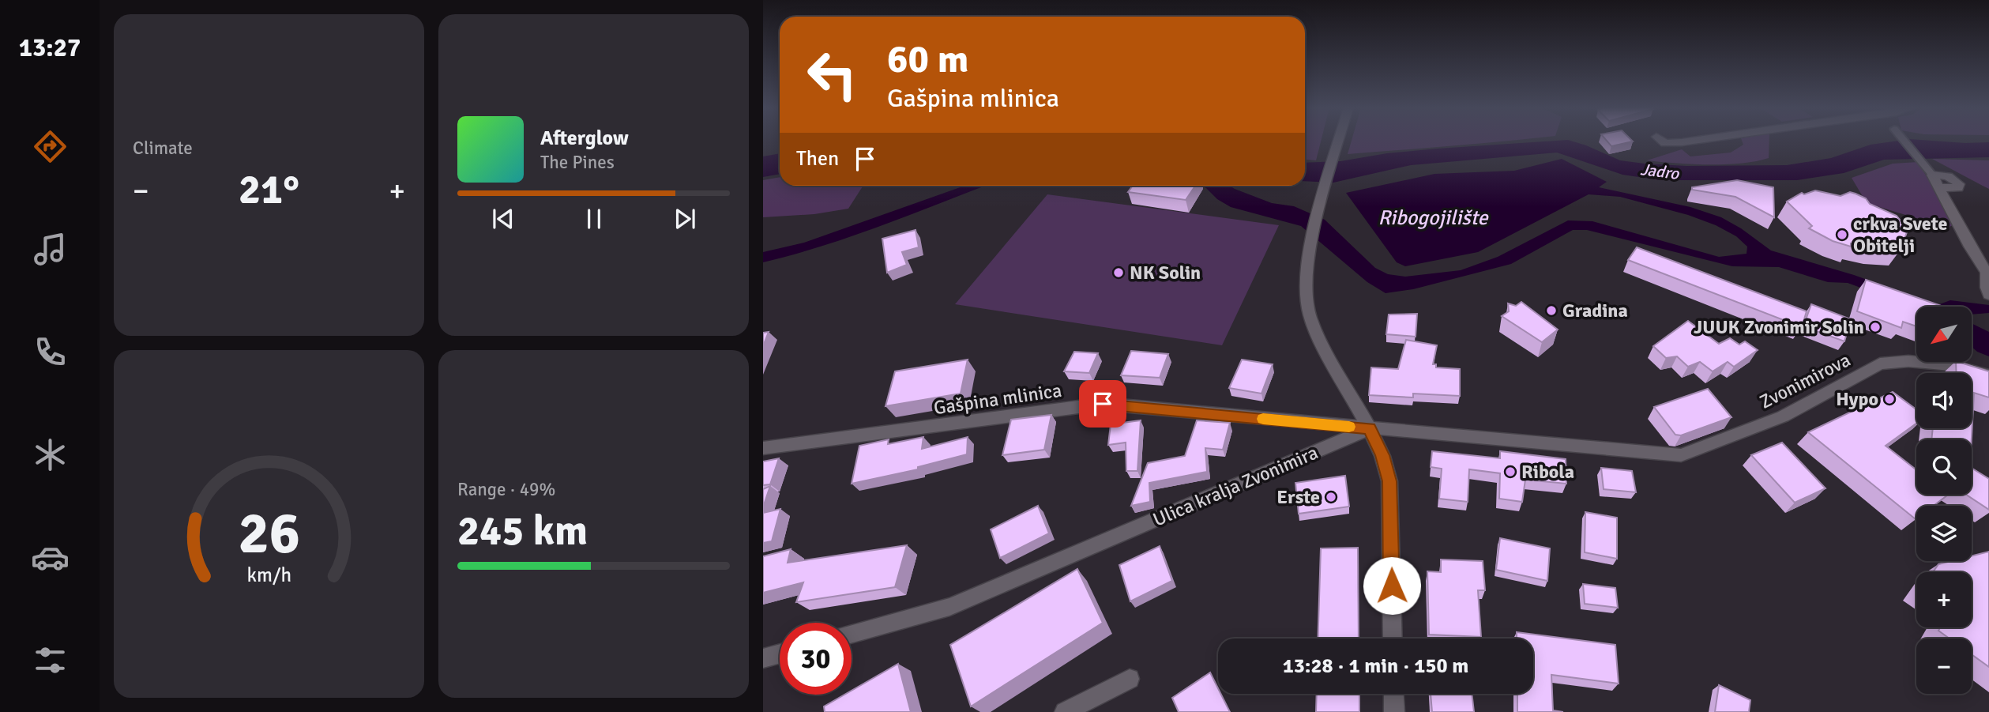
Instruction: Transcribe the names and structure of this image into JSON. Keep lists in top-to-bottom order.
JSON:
{
  "streets": {
    "street": ["Zvonimirova", "Gašpina mlinica", "Ulica kralja Zvonimira"]
  },
  "crossings": [
    ["Zvonimirova", "Ulica kralja Zvonimira"],
    ["Gašpina mlinica", "Ulica kralja Zvonimira"]
  ],
  "water": ["Jadro", "Ribogojilište"],
  "places": [
    "crkva Svete Obitelji",
    "NK Solin",
    "Gradina",
    "JUUK Zvonimir Solin",
    "Hypo",
    "Ribola",
    "Erste"
  ],
  "north": "bottom left",
  "page": {
    "tabs": "13:27",
    "tile": [
      "Climate",
      ["Range · 49%", "245 km"]
    ],
    "turn": ["60 m", "Gašpina mlinica"],
    "song": ["Afterglow", "The Pines"],
    "then": "Then",
    "heat": ["−", "21°", "+"],
    "map_buttons": ["+", "−"],
    "limit": "30",
    "trip": "13:28 · 1 min · 150 m",
    "gauge": ["26", "km/h"]
  }
}
